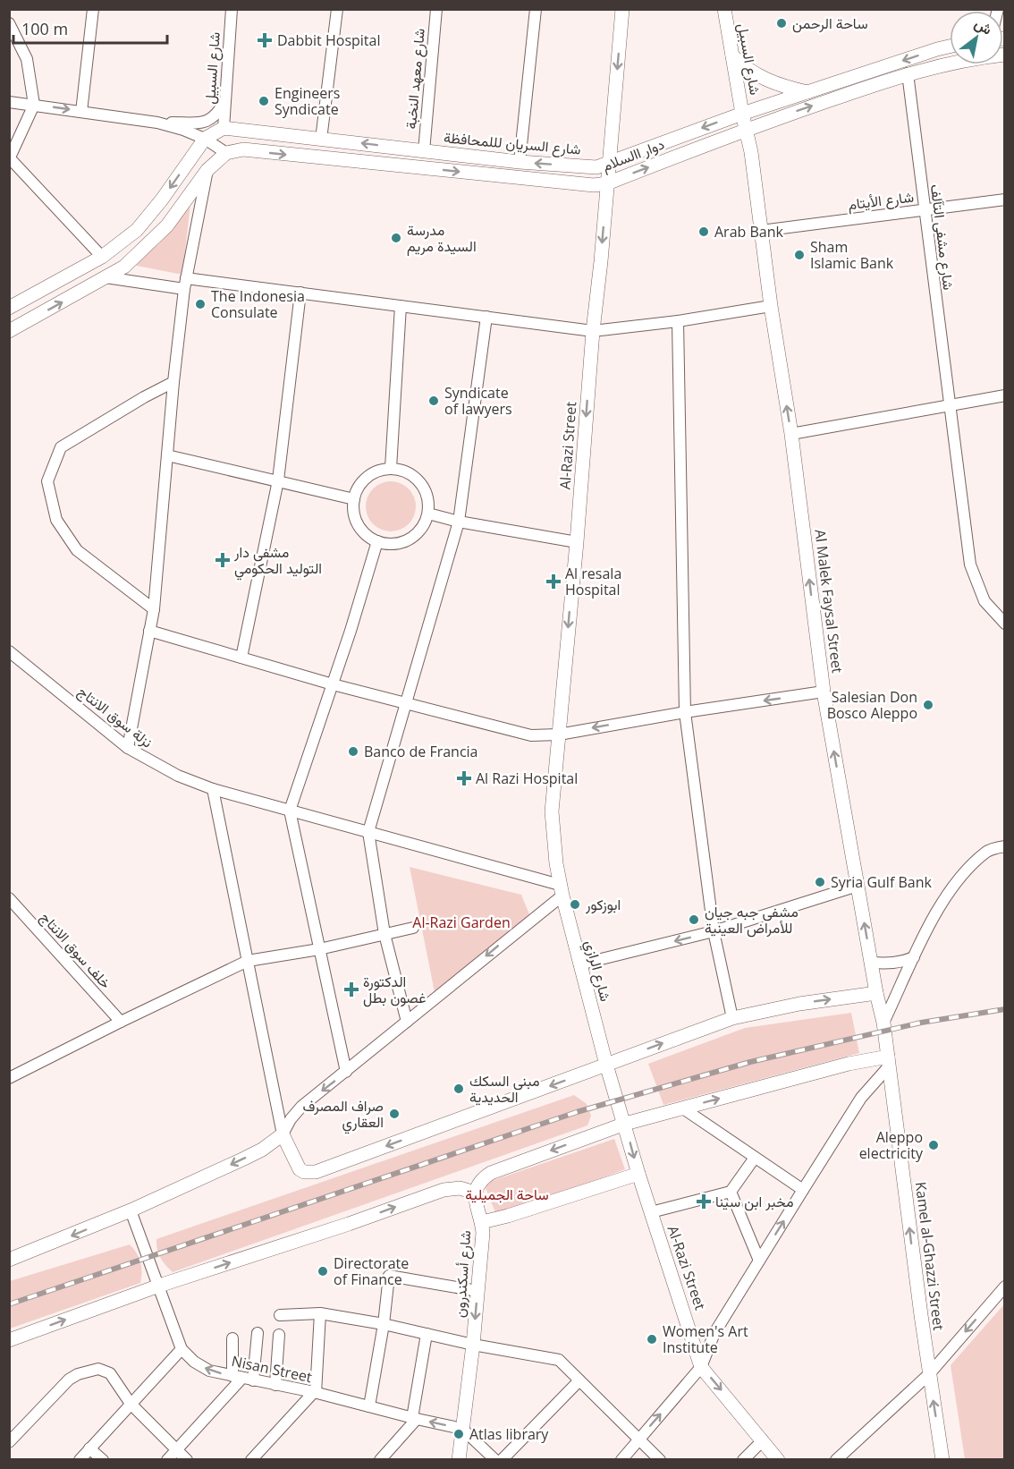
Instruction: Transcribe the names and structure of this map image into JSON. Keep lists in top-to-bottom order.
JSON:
{
  "streets": {
    "main road": [
      "شارع السبيل",
      "شارع السريان لللمحافظة",
      "دوار االسلام",
      "Al-Razi Street",
      "Al Malek Faysal Street",
      "شارع الرازي",
      "Kamel al-Ghazzi Street",
      "شارع أسكندرون"
    ],
    "street": [
      "شارع معهد النخبة",
      "شارع الأيتام",
      "شارع مشفى التآلف",
      "نزلة سوق الانتاج",
      "خلف سوق الانتاج",
      "Nisan Street"
    ]
  },
  "crossings": [
    ["شارع السبيل", "شارع السريان لللمحافظة"],
    ["شارع السبيل", "Al Malek Faysal Street"],
    ["شارع معهد النخبة", "شارع السريان لللمحافظة"],
    ["شارع السريان لللمحافظة", "Al-Razi Street"],
    ["شارع السريان لللمحافظة", "Al Malek Faysal Street"],
    ["دوار االسلام", "شارع مشفى التآلف"],
    ["دوار االسلام", "Al-Razi Street"],
    ["دوار االسلام", "Al Malek Faysal Street"],
    ["شارع الأيتام", "شارع مشفى التآلف"],
    ["شارع الأيتام", "Al Malek Faysal Street"],
    ["Al-Razi Street", "نزلة سوق الانتاج"],
    ["Al-Razi Street", "شارع الرازي"],
    ["Al-Razi Street", "شارع أسكندرون"],
    ["Al Malek Faysal Street", "Kamel al-Ghazzi Street"],
    ["نزلة سوق الانتاج", "شارع الرازي"],
    ["شارع أسكندرون", "Nisan Street"]
  ],
  "one_way": [
    "شارع السريان لللمحافظة",
    "دوار االسلام",
    "Al-Razi Street",
    "Al Malek Faysal Street",
    "Kamel al-Ghazzi Street"
  ],
  "parks": ["Al-Razi Garden", "ساحة الجميلية"],
  "places": {
    "other": [
      "ساحة الرحمن",
      "Engineers Syndicate",
      "Arab Bank",
      "مدرسة السيدة مريم",
      "Sham Islamic Bank",
      "The Indonesia Consulate",
      "Syndicate of lawyers",
      "Salesian Don Bosco Aleppo",
      "Banco de Francia",
      "Syria Gulf Bank",
      "ابوزكور",
      "مشفى جبه جيان للأمراض العينية",
      "مبنى السكك الحديدية",
      "صراف المصرف العقاري",
      "Aleppo electricity",
      "Directorate of Finance",
      "Women's Art Institute",
      "Atlas library"
    ],
    "health": [
      "Dabbit Hospital",
      "مشفى دار التوليد الحكومي",
      "Al resala Hospital",
      "Al Razi Hospital",
      "الدكتورة غصون بطل",
      "مخبر ابن سينا"
    ]
  },
  "scale_bar": "100 m",
  "north": "top right"
}
